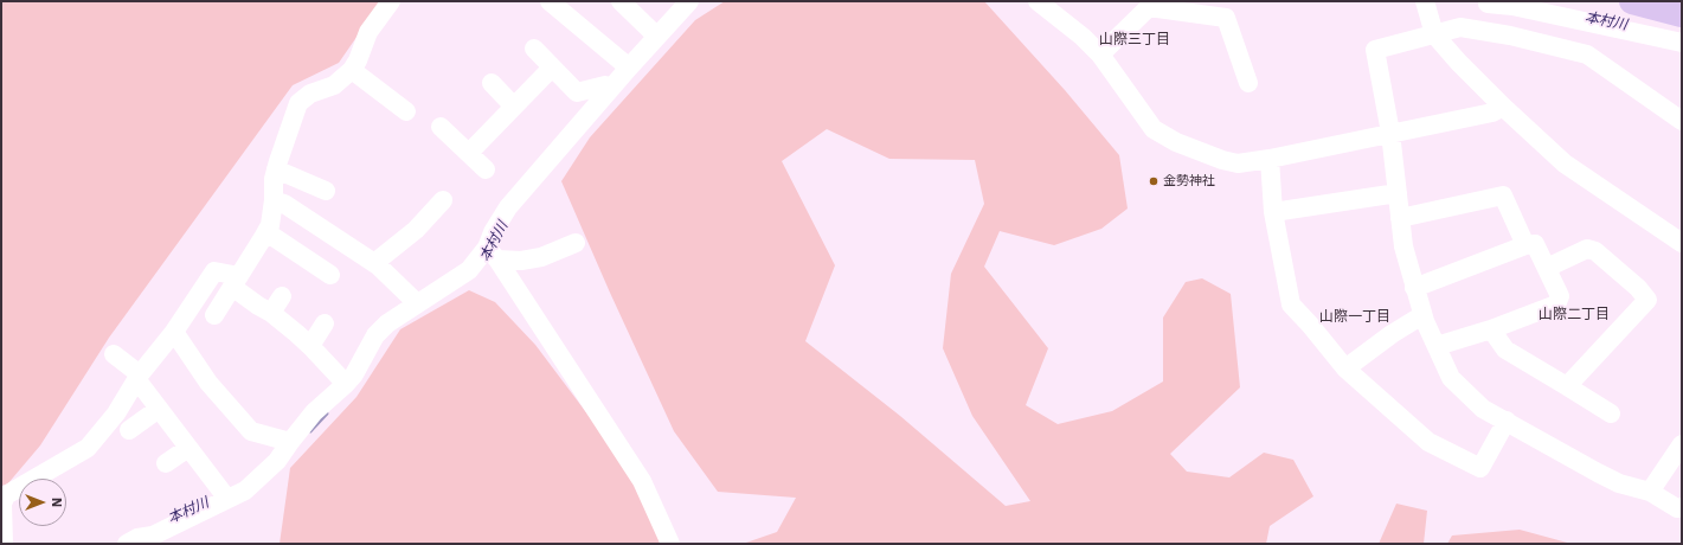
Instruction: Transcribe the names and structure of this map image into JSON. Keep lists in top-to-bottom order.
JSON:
{
  "districts": ["山際三丁目", "山際二丁目", "山際一丁目"],
  "water": ["本村川"],
  "places": ["金勢神社"],
  "north": "right"
}
